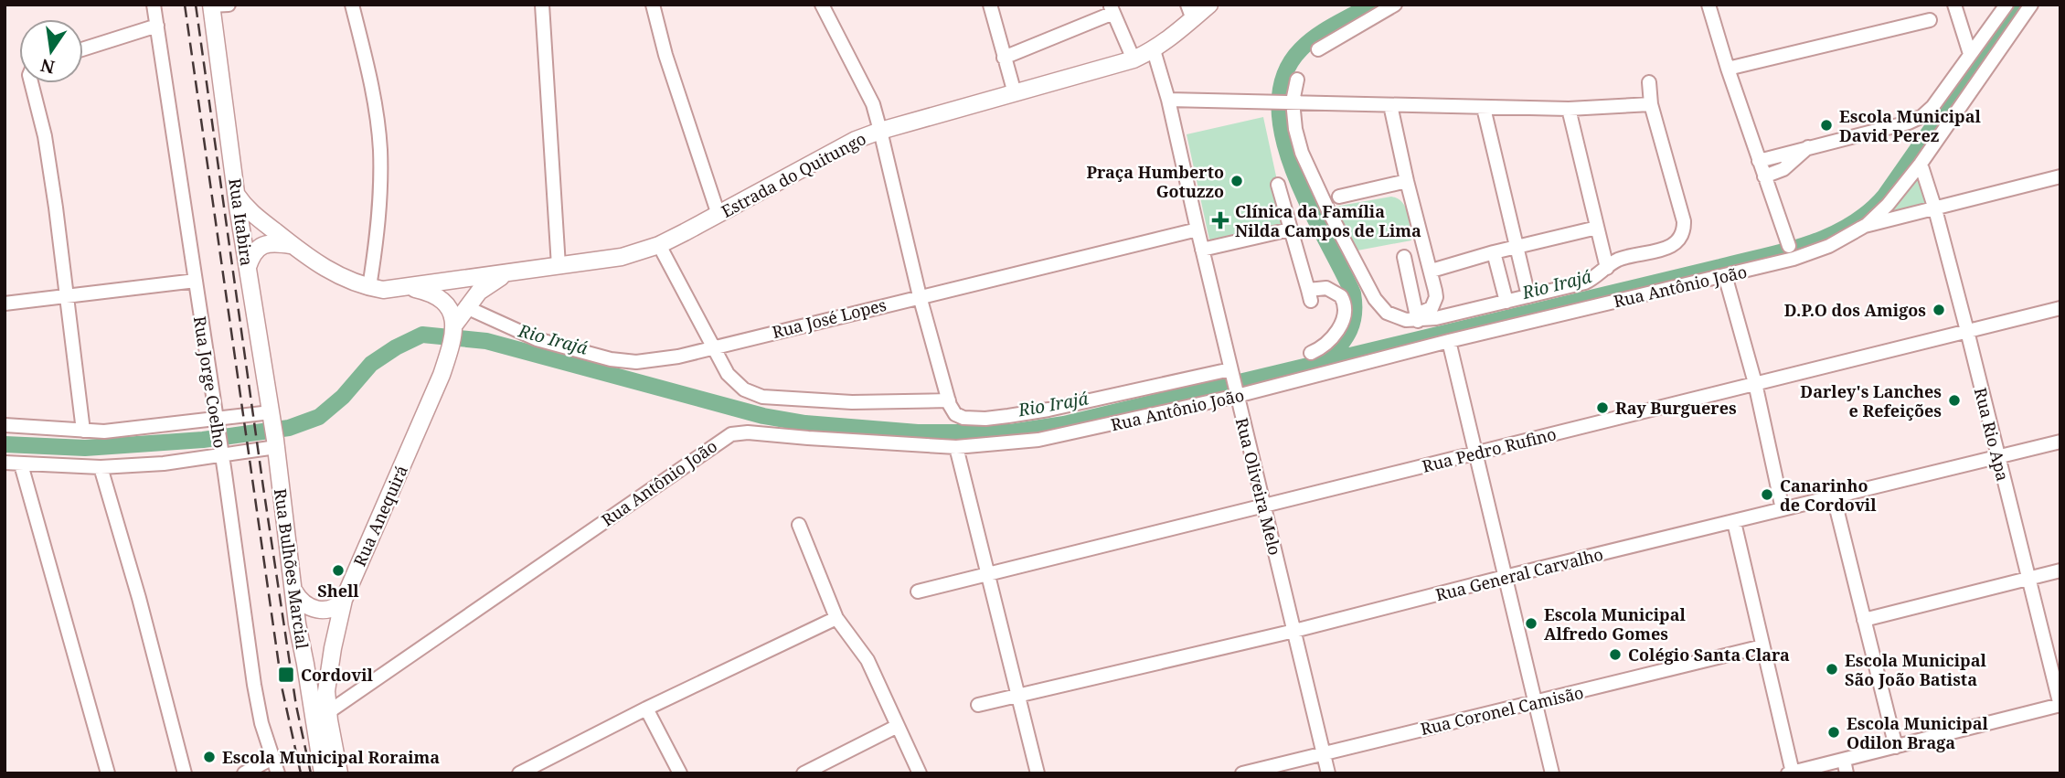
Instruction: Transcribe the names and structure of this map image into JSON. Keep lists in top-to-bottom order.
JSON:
{
  "streets": {
    "main road": [
      "Estrada do Quitungo",
      "Rua Itabira",
      "Rua Anequirá",
      "Rua Bulhões Marcial"
    ],
    "street": [
      "Rua Antônio João",
      "Rua José Lopes",
      "Rua Jorge Coelho",
      "Rua Rio Apa",
      "Rua Pedro Rufino",
      "Rua Oliveira Melo",
      "Rua General Carvalho",
      "Rua Coronel Camisão"
    ]
  },
  "crossings": [
    ["Estrada do Quitungo", "Rua Itabira"],
    ["Estrada do Quitungo", "Rua José Lopes"],
    ["Estrada do Quitungo", "Rua Oliveira Melo"],
    ["Estrada do Quitungo", "Rua Anequirá"],
    ["Rua Itabira", "Rua Bulhões Marcial"],
    ["Rua Antônio João", "Rua Rio Apa"],
    ["Rua Antônio João", "Rua Oliveira Melo"],
    ["Rua Antônio João", "Rua Anequirá"],
    ["Rua José Lopes", "Rua Oliveira Melo"],
    ["Rua Rio Apa", "Rua Pedro Rufino"],
    ["Rua Rio Apa", "Rua General Carvalho"],
    ["Rua Pedro Rufino", "Rua Oliveira Melo"],
    ["Rua Oliveira Melo", "Rua General Carvalho"],
    ["Rua Oliveira Melo", "Rua Coronel Camisão"]
  ],
  "water": ["Rio Irajá"],
  "places": {
    "other": [
      "Escola Municipal David Perez",
      "Praça Humberto Gotuzzo",
      "D.P.O dos Amigos",
      "Darley's Lanches e Refeições",
      "Ray Burgueres",
      "Canarinho de Cordovil",
      "Shell",
      "Escola Municipal Alfredo Gomes",
      "Colégio Santa Clara",
      "Escola Municipal São João Batista",
      "Escola Municipal Odilon Braga",
      "Escola Municipal Roraima"
    ],
    "health": ["Clínica da Família Nilda Campos de Lima"],
    "transit": ["Cordovil"]
  },
  "north": "bottom"
}
